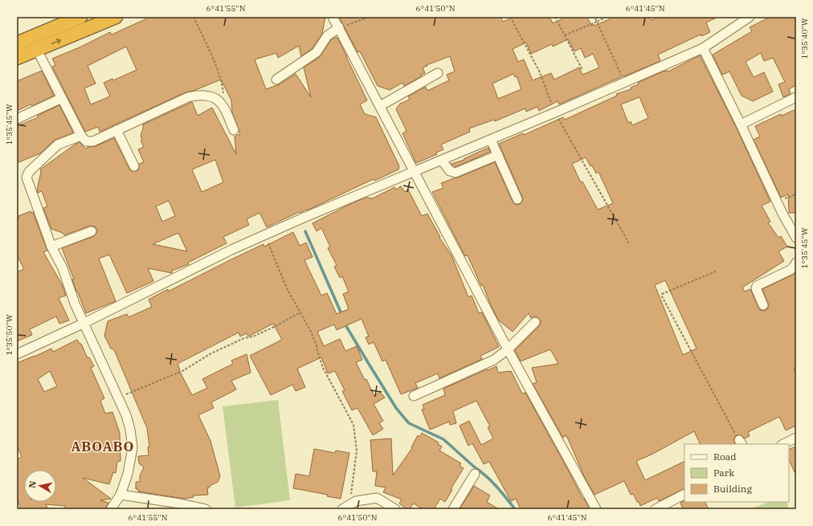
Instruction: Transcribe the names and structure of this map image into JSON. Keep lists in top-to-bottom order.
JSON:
{
  "districts": ["ABOABO"],
  "legend": ["Road", "Park", "Building"],
  "north": "left",
  "coordinates": [
    "6°41'55\"N",
    "6°41'50\"N",
    "6°41'45\"N",
    "1°35'40\"W",
    "1°35'45\"W",
    "1°35'50\"W"
  ]
}
